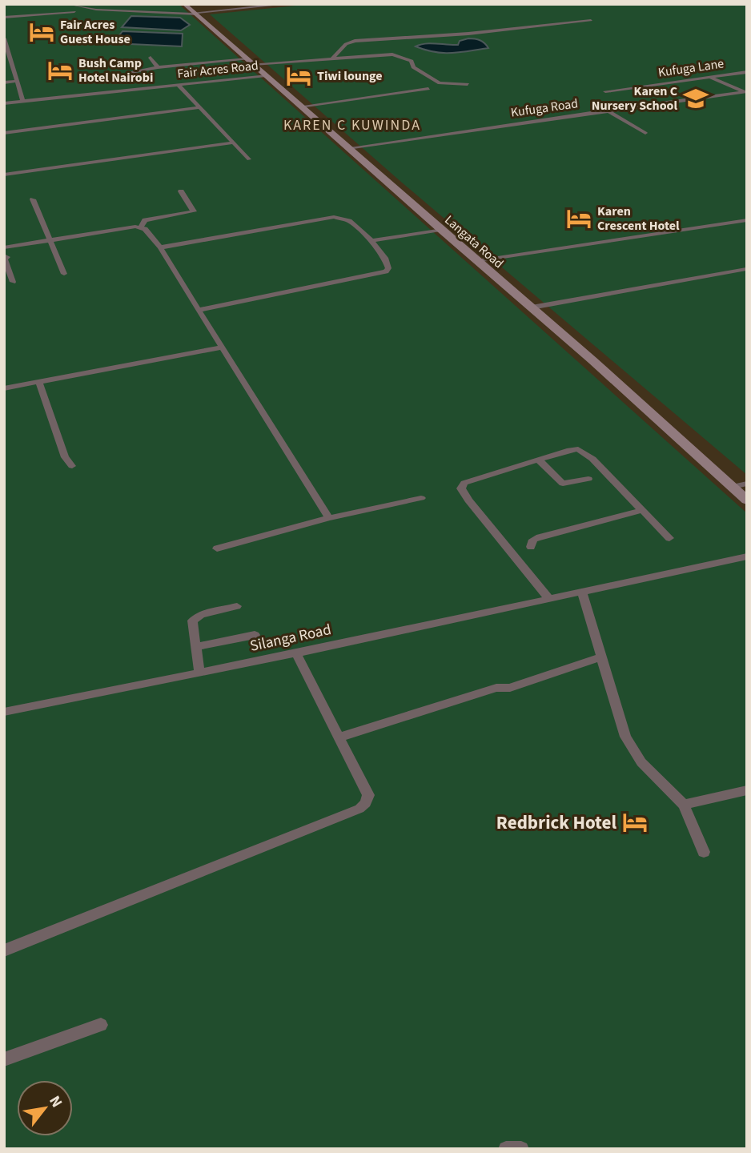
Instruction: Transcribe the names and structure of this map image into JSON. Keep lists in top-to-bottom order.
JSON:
{
  "streets": {
    "main road": ["Langata Road"],
    "street": [
      "Kufuga Lane",
      "Fair Acres Road",
      "Kufuga Road",
      "Silanga Road"
    ]
  },
  "crossings": [
    ["Kufuga Lane", "Kufuga Road"],
    ["Fair Acres Road", "Langata Road"],
    ["Kufuga Road", "Langata Road"]
  ],
  "districts": ["KAREN C KUWINDA"],
  "places": {
    "hotel": [
      "Fair Acres Guest House",
      "Bush Camp Hotel Nairobi",
      "Tiwi lounge",
      "Karen Crescent Hotel",
      "Redbrick Hotel"
    ],
    "school or university": ["Karen C Nursery School"]
  },
  "north": "top right"
}
